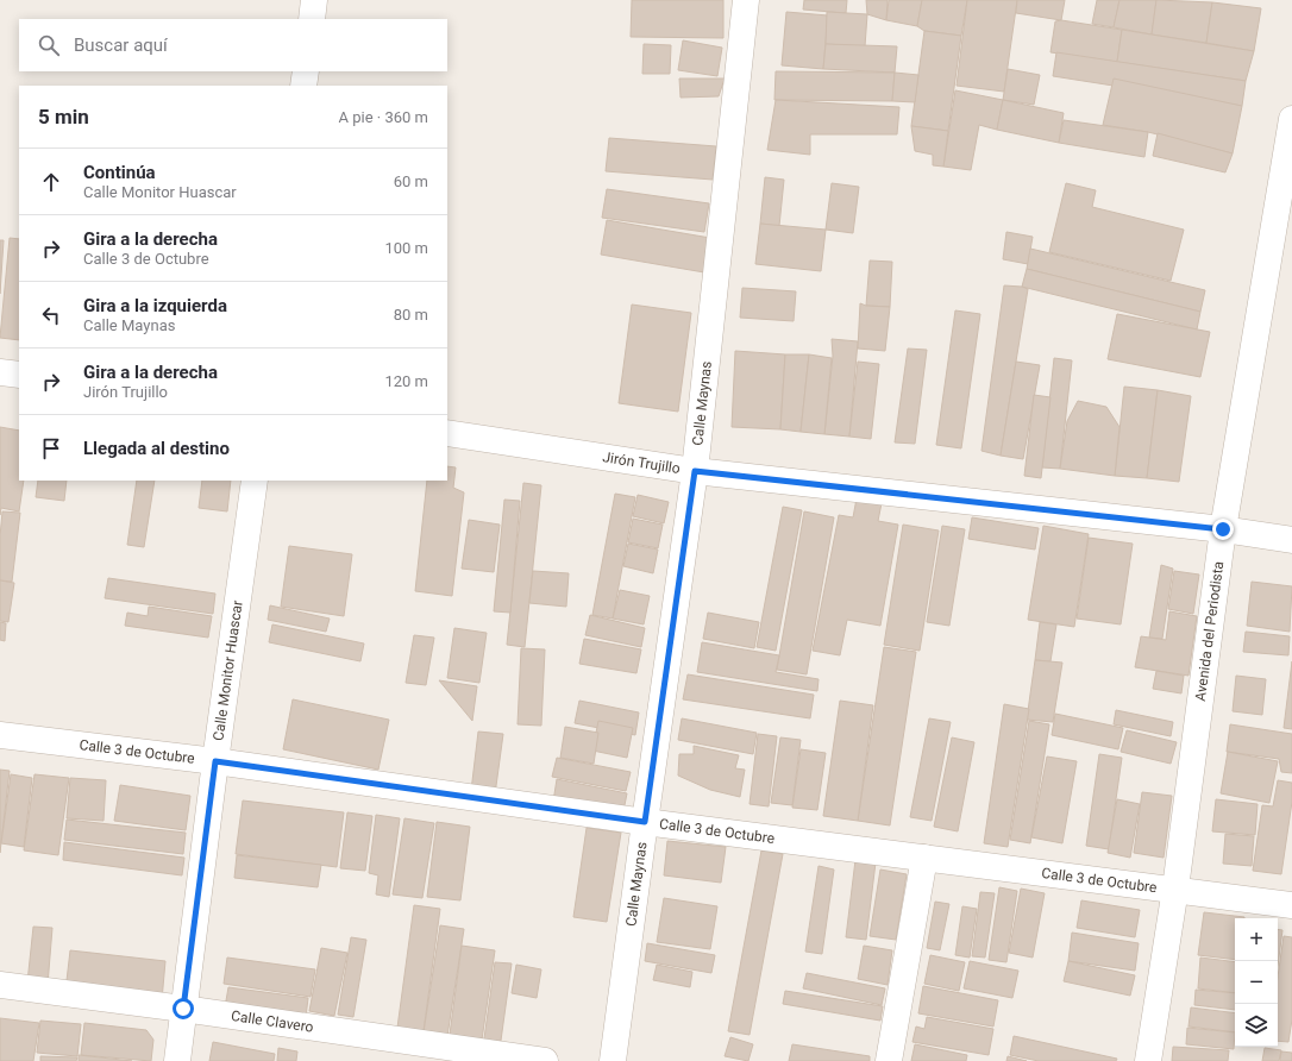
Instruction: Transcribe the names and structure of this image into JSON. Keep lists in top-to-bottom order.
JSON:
{
  "streets": {
    "street": [
      "Calle Maynas",
      "Jirón Trujillo",
      "Avenida del Periodista",
      "Calle Monitor Huascar",
      "Calle 3 de Octubre",
      "Calle Clavero"
    ]
  },
  "crossings": [
    ["Calle Maynas", "Jirón Trujillo"],
    ["Calle Maynas", "Calle 3 de Octubre"],
    ["Jirón Trujillo", "Avenida del Periodista"],
    ["Avenida del Periodista", "Calle 3 de Octubre"],
    ["Calle Monitor Huascar", "Calle 3 de Octubre"],
    ["Calle Monitor Huascar", "Calle Clavero"]
  ],
  "page": {
    "search": "Buscar aquí",
    "heading": ["5 min", "A pie · 360 m"],
    "list": [
      ["Continúa", "Calle Monitor Huascar", "60 m"],
      ["Gira a la derecha", "Calle 3 de Octubre", "100 m"],
      ["Gira a la izquierda", "Calle Maynas", "80 m"],
      ["Gira a la derecha", "Jirón Trujillo", "120 m"],
      "Llegada al destino"
    ],
    "map_buttons": ["+", "−"]
  }
}
